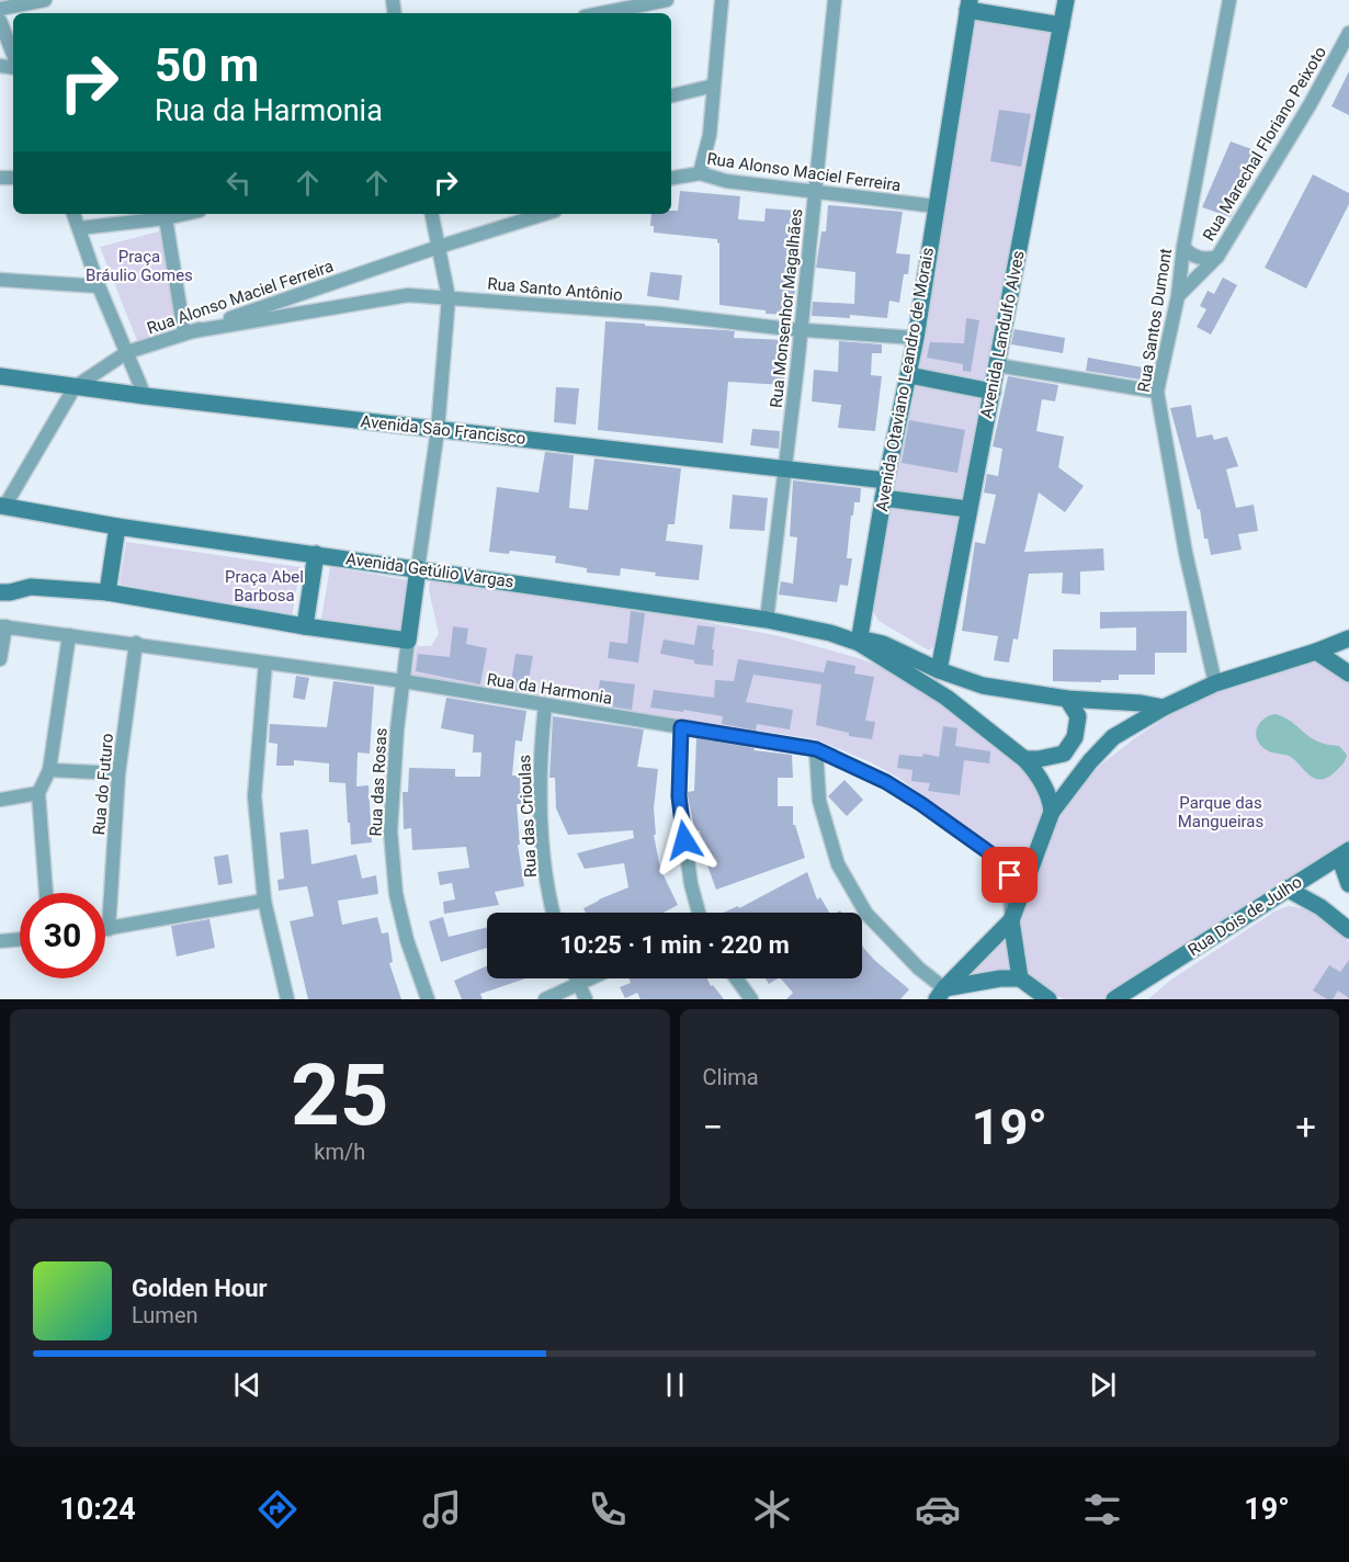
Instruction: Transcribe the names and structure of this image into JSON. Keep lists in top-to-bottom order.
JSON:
{
  "streets": {
    "street": [
      "Rua Marechal Floriano Peixoto",
      "Rua Alonso Maciel Ferreira",
      "Rua Santo Antônio",
      "Rua Monsenhor Magalhães",
      "Rua Santos Dumont",
      "Avenida Landulfo Alves",
      "Avenida Otaviano Leandro de Morais",
      "Avenida São Francisco",
      "Avenida Getúlio Vargas",
      "Rua da Harmonia",
      "Rua das Rosas",
      "Rua do Futuro",
      "Rua das Crioulas",
      "Rua Dois de Julho"
    ]
  },
  "crossings": [
    ["Rua Marechal Floriano Peixoto", "Rua Santos Dumont"],
    ["Rua Alonso Maciel Ferreira", "Rua Santo Antônio"],
    ["Rua Alonso Maciel Ferreira", "Rua Monsenhor Magalhães"],
    ["Rua Alonso Maciel Ferreira", "Avenida Otaviano Leandro de Morais"],
    ["Rua Alonso Maciel Ferreira", "Avenida São Francisco"],
    ["Rua Alonso Maciel Ferreira", "Avenida Getúlio Vargas"],
    ["Rua Santo Antônio", "Rua Monsenhor Magalhães"],
    ["Rua Santo Antônio", "Avenida Otaviano Leandro de Morais"],
    ["Rua Monsenhor Magalhães", "Avenida São Francisco"],
    ["Rua Monsenhor Magalhães", "Avenida Getúlio Vargas"],
    ["Avenida Landulfo Alves", "Avenida Getúlio Vargas"],
    ["Avenida Otaviano Leandro de Morais", "Avenida São Francisco"],
    ["Avenida Otaviano Leandro de Morais", "Avenida Getúlio Vargas"],
    ["Rua da Harmonia", "Rua das Rosas"],
    ["Rua da Harmonia", "Rua do Futuro"],
    ["Rua da Harmonia", "Rua das Crioulas"]
  ],
  "parks": ["Praça Bráulio Gomes", "Praça Abel Barbosa", "Parque das Mangueiras"],
  "page": {
    "turn": ["50 m", "Rua da Harmonia"],
    "limit": "30",
    "trip": "10:25 · 1 min · 220 m",
    "tile": [
      ["25", "km/h"],
      "Clima"
    ],
    "heat": ["−", "19°", "+"],
    "song": ["Golden Hour", "Lumen"],
    "tabs": ["10:24", "19°"]
  }
}
